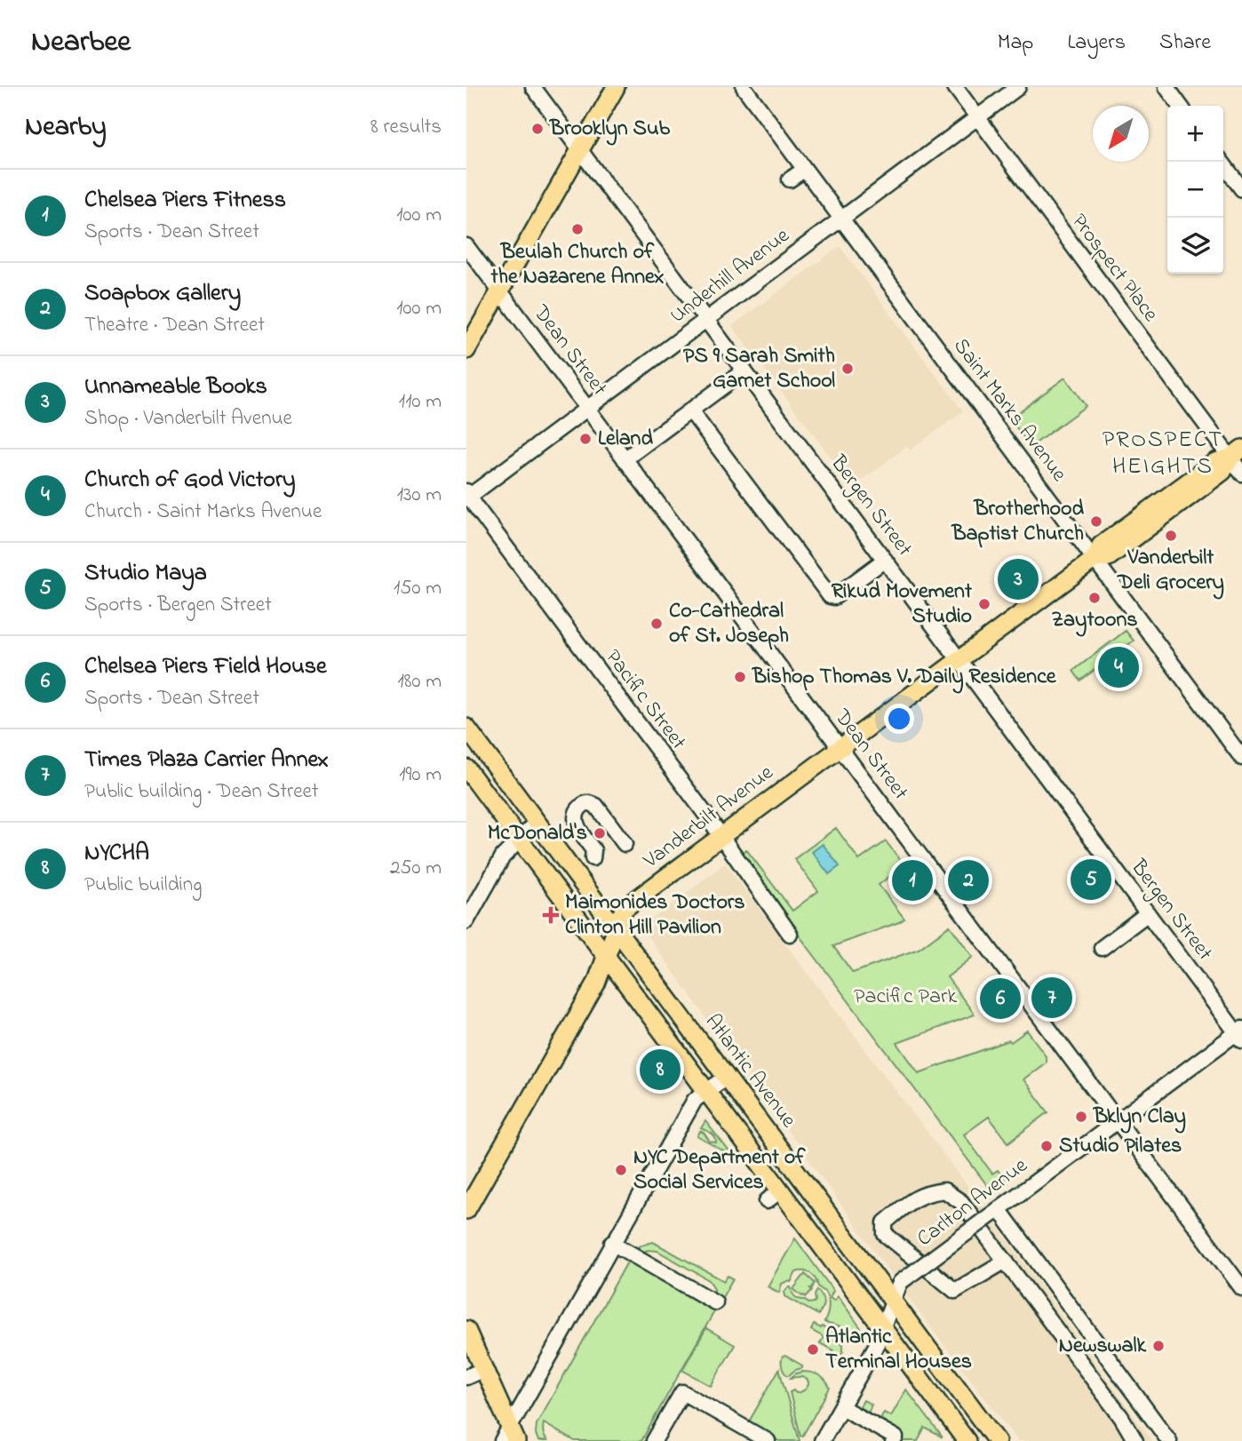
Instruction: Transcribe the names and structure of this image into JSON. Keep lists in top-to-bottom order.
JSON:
{
  "streets": {
    "main road": ["Vanderbilt Avenue", "Atlantic Avenue"],
    "street": [
      "Prospect Place",
      "Underhill Avenue",
      "Dean Street",
      "Saint Marks Avenue",
      "Bergen Street",
      "Pacific Street",
      "Carlton Avenue"
    ]
  },
  "crossings": [
    ["Prospect Place", "Underhill Avenue"],
    ["Prospect Place", "Vanderbilt Avenue"],
    ["Underhill Avenue", "Dean Street"],
    ["Underhill Avenue", "Saint Marks Avenue"],
    ["Underhill Avenue", "Bergen Street"],
    ["Underhill Avenue", "Pacific Street"],
    ["Dean Street", "Vanderbilt Avenue"],
    ["Dean Street", "Carlton Avenue"],
    ["Saint Marks Avenue", "Vanderbilt Avenue"],
    ["Bergen Street", "Vanderbilt Avenue"],
    ["Bergen Street", "Carlton Avenue"],
    ["Pacific Street", "Vanderbilt Avenue"],
    ["Vanderbilt Avenue", "Atlantic Avenue"],
    ["Atlantic Avenue", "Carlton Avenue"]
  ],
  "districts": ["PROSPECT HEIGHTS"],
  "parks": ["Pacific Park"],
  "places": {
    "other": [
      "Brooklyn Sub",
      "Beulah Church of the Nazarene Annex",
      "PS 9 Sarah Smith Garnet School",
      "Leland",
      "Brotherhood Baptist Church",
      "Vanderbilt Deli Grocery",
      "Zaytoons",
      "Rikud Movement Studio",
      "Co-Cathedral of St. Joseph",
      "Bishop Thomas V. Daily Residence",
      "McDonald's",
      "Bklyn Clay",
      "Studio Pilates",
      "NYC Department of Social Services",
      "Newswalk",
      "Atlantic Terminal Houses"
    ],
    "health": ["Maimonides Doctors Clinton Hill Pavilion"]
  },
  "north": "bottom left",
  "page": {
    "header": "Nearbee",
    "nav": ["Map", "Layers", "Share"],
    "heading": ["Nearby", "8 results"],
    "map_buttons": ["+", "−"],
    "list": [
      {
        "mark": "1",
        "name": "Chelsea Piers Fitness",
        "note": "Sports · Dean Street",
        "value": "100 m"
      },
      {
        "mark": "2",
        "name": "Soapbox Gallery",
        "note": "Theatre · Dean Street",
        "value": "100 m"
      },
      {
        "mark": "3",
        "name": "Unnameable Books",
        "note": "Shop · Vanderbilt Avenue",
        "value": "110 m"
      },
      {
        "mark": "4",
        "name": "Church of God Victory",
        "note": "Church · Saint Marks Avenue",
        "value": "130 m"
      },
      {
        "mark": "5",
        "name": "Studio Maya",
        "note": "Sports · Bergen Street",
        "value": "150 m"
      },
      {
        "mark": "6",
        "name": "Chelsea Piers Field House",
        "note": "Sports · Dean Street",
        "value": "180 m"
      },
      {
        "mark": "7",
        "name": "Times Plaza Carrier Annex",
        "note": "Public building · Dean Street",
        "value": "190 m"
      },
      {
        "mark": "8",
        "name": "NYCHA",
        "note": "Public building",
        "value": "250 m"
      }
    ],
    "pins": [
      "3",
      "4",
      "5",
      "1",
      "2",
      "7",
      "6",
      "8"
    ]
  }
}
